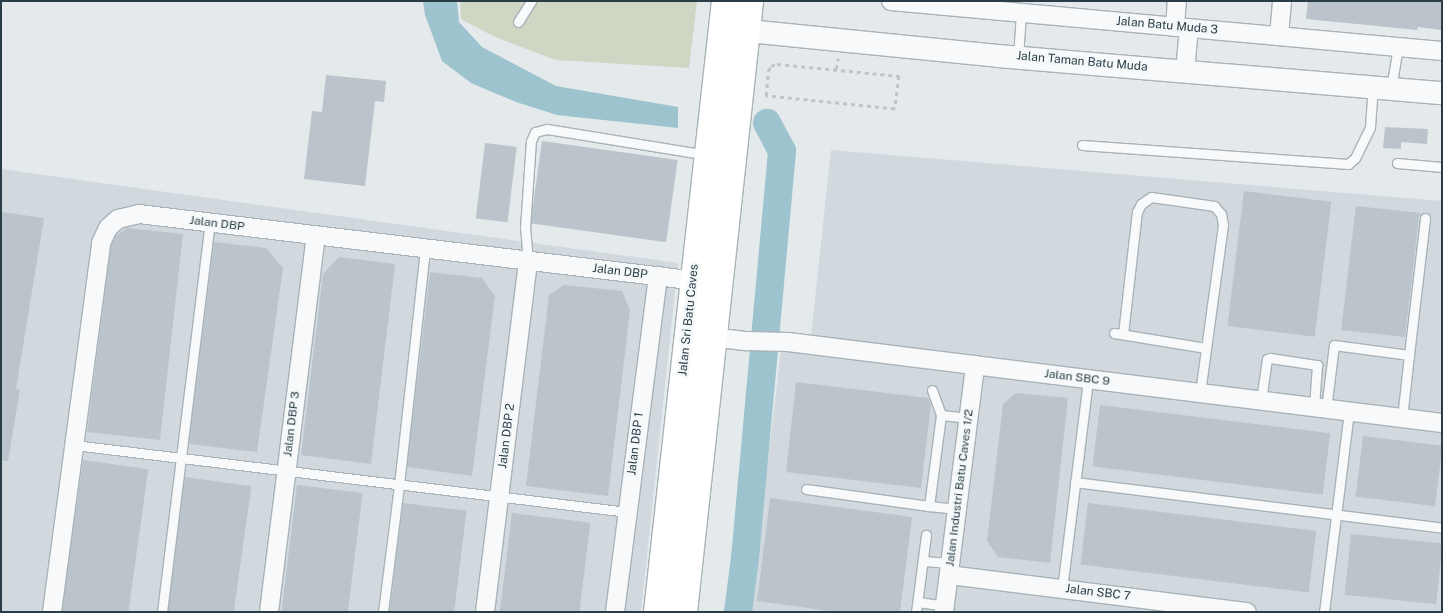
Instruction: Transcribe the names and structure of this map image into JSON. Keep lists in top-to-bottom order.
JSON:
{
  "streets": {
    "main road": ["Jalan Sri Batu Caves"],
    "street": [
      "Jalan Batu Muda 3",
      "Jalan Taman Batu Muda",
      "Jalan DBP",
      "Jalan SBC 9",
      "Jalan DBP 3",
      "Jalan DBP 2",
      "Jalan DBP 1",
      "Jalan Industri Batu Caves 1/2",
      "Jalan SBC 7"
    ]
  },
  "crossings": [
    ["Jalan Taman Batu Muda", "Jalan Sri Batu Caves"],
    ["Jalan DBP", "Jalan Sri Batu Caves"],
    ["Jalan DBP", "Jalan DBP 3"],
    ["Jalan DBP", "Jalan DBP 2"],
    ["Jalan DBP", "Jalan DBP 1"],
    ["Jalan Sri Batu Caves", "Jalan SBC 9"],
    ["Jalan SBC 9", "Jalan Industri Batu Caves 1/2"],
    ["Jalan Industri Batu Caves 1/2", "Jalan SBC 7"]
  ]
}
